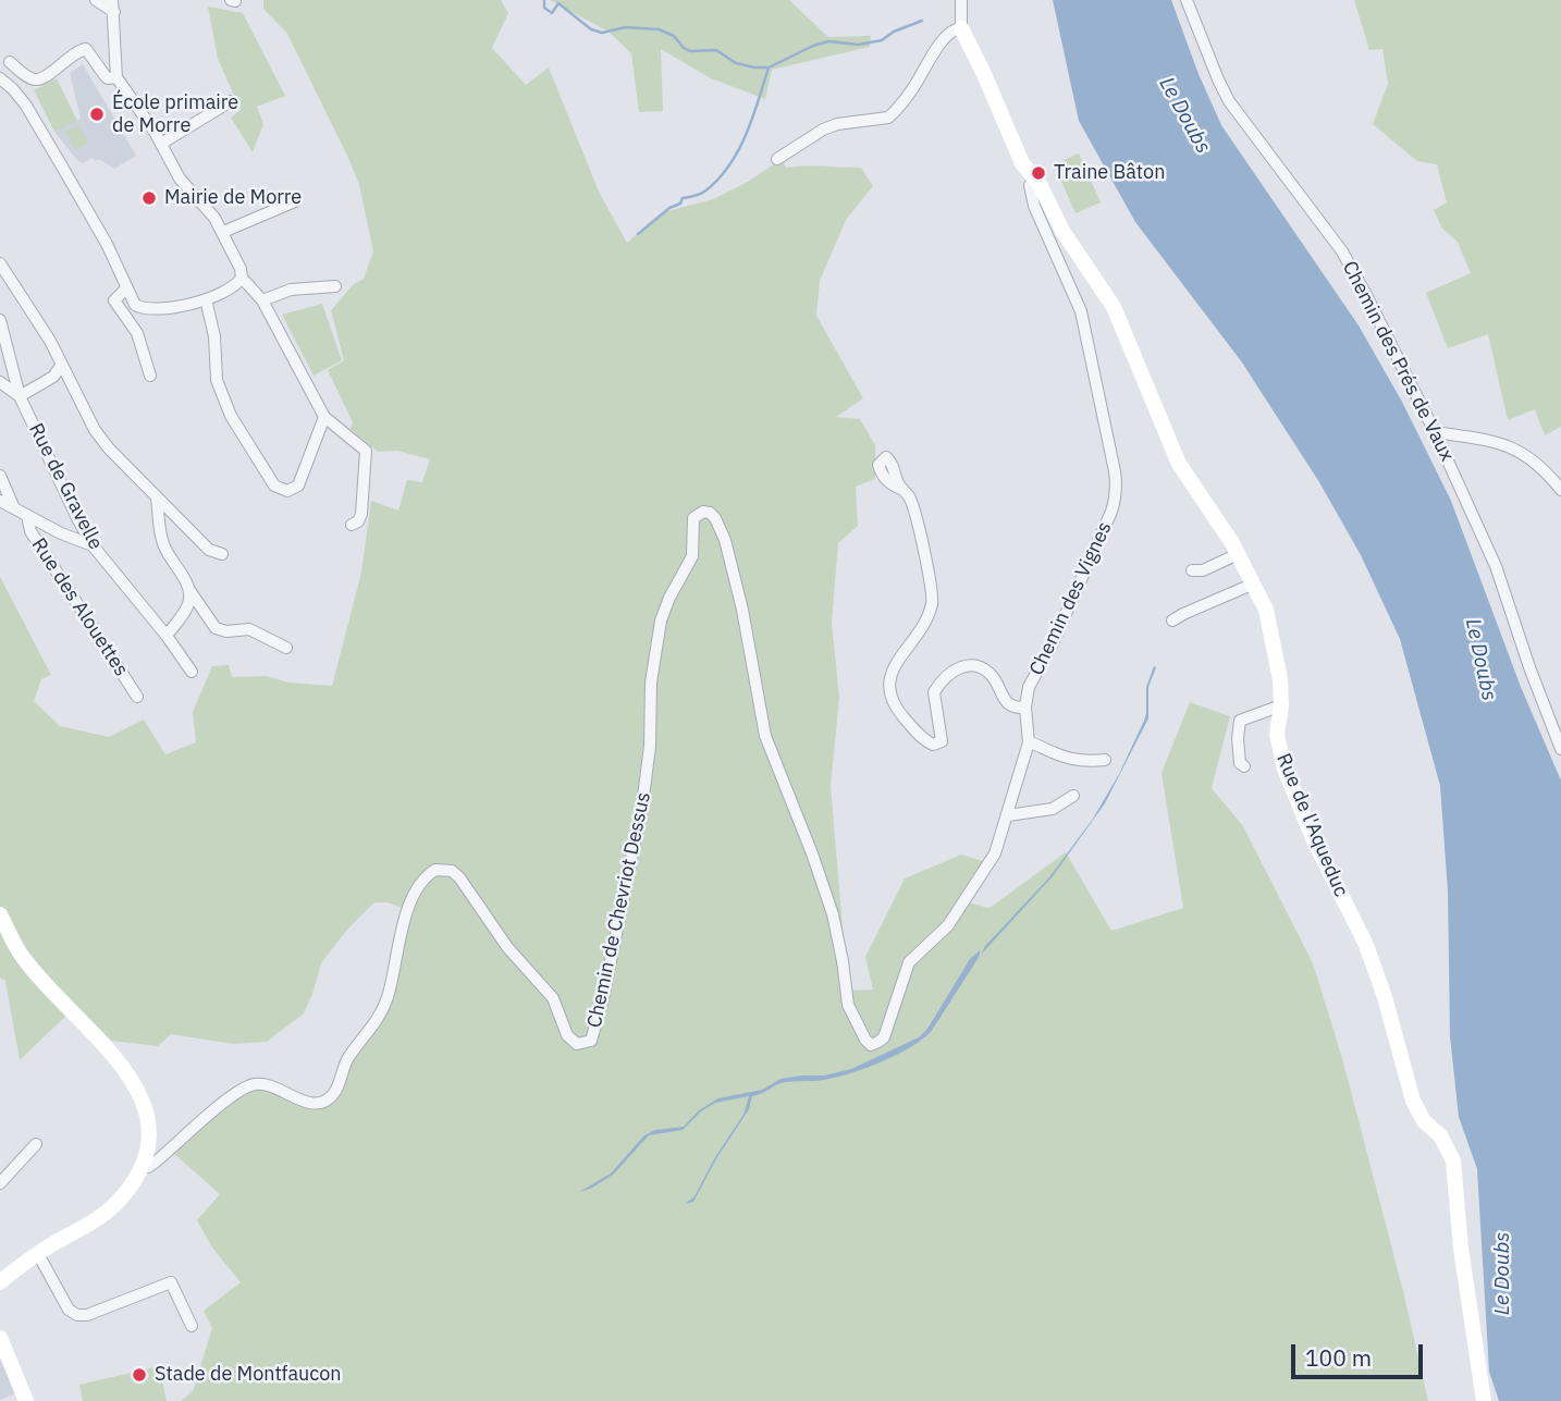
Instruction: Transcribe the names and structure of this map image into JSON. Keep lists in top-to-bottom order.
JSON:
{
  "streets": {
    "street": [
      "Chemin des Prés de Vaux",
      "Rue de Gravelle",
      "Chemin des Vignes",
      "Rue des Alouettes",
      "Rue de l'Aqueduc",
      "Chemin de Chevriot Dessus"
    ]
  },
  "crossings": [
    ["Chemin des Vignes", "Rue de l'Aqueduc"],
    ["Chemin des Vignes", "Chemin de Chevriot Dessus"]
  ],
  "water": ["Le Doubs"],
  "places": [
    "École primaire de Morre",
    "Traine Bâton",
    "Mairie de Morre",
    "Stade de Montfaucon"
  ],
  "scale_bar": "100 m"
}
